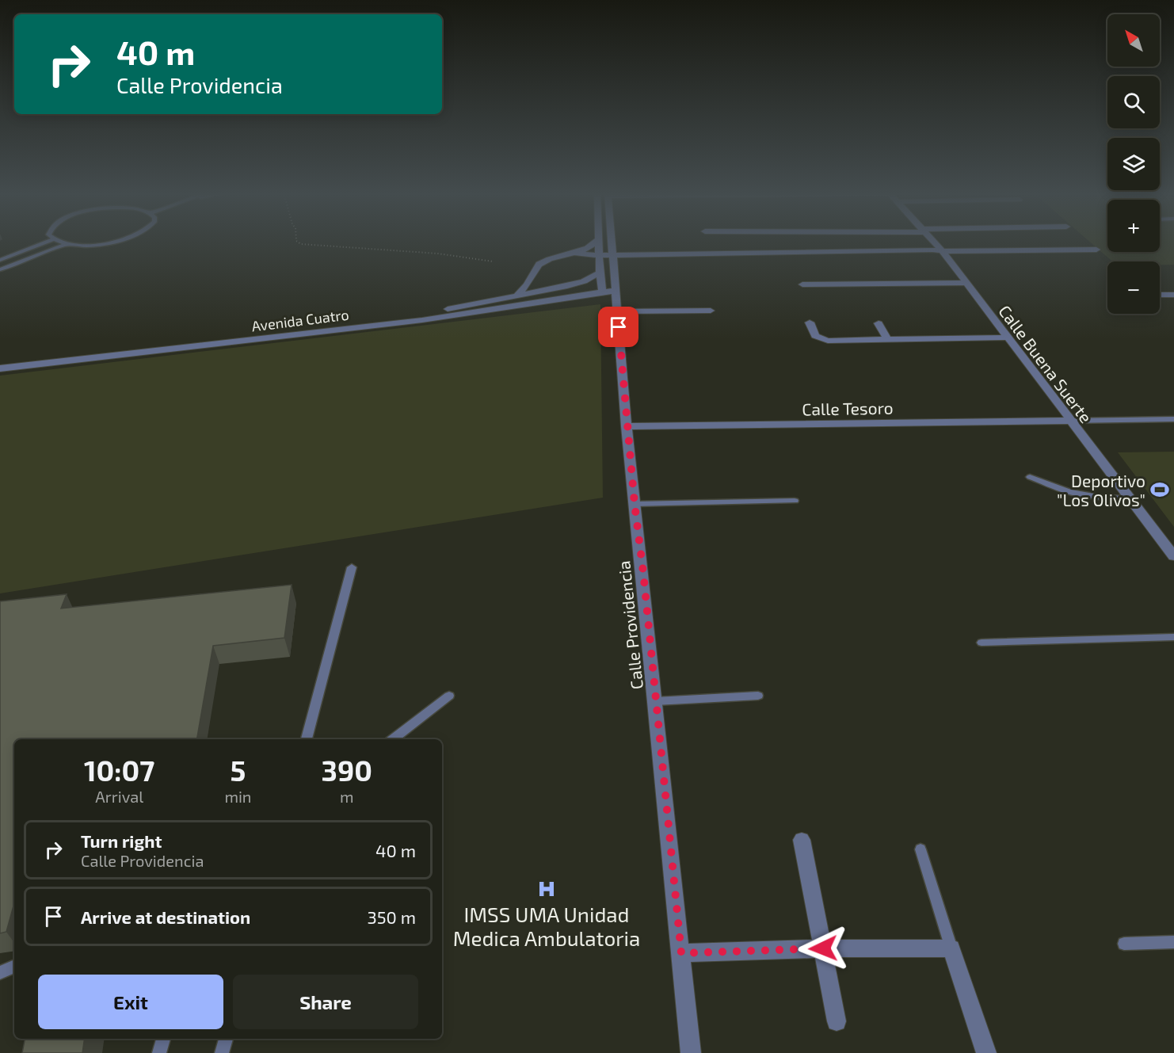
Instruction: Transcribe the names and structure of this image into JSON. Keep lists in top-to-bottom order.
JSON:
{
  "streets": {
    "street": [
      "Avenida Cuatro",
      "Calle Buena Suerte",
      "Calle Tesoro",
      "Calle Providencia"
    ]
  },
  "crossings": [
    ["Calle Buena Suerte", "Calle Tesoro"],
    ["Calle Tesoro", "Calle Providencia"]
  ],
  "places": {
    "sports": ["Deportivo \"Los Olivos\""],
    "hospital": ["IMSS UMA Unidad Medica Ambulatoria"]
  },
  "north": "top left",
  "page": {
    "map_buttons": ["+", "−"],
    "turn": ["40 m", "Calle Providencia"],
    "eta": [
      "10:07",
      "Arrival",
      "5",
      "min",
      "390",
      "m"
    ],
    "list": [
      {
        "name": "Turn right",
        "note": "Calle Providencia",
        "value": "40 m"
      },
      {
        "name": "Arrive at destination",
        "value": "350 m"
      }
    ],
    "buttons": ["Exit", "Share"]
  }
}
